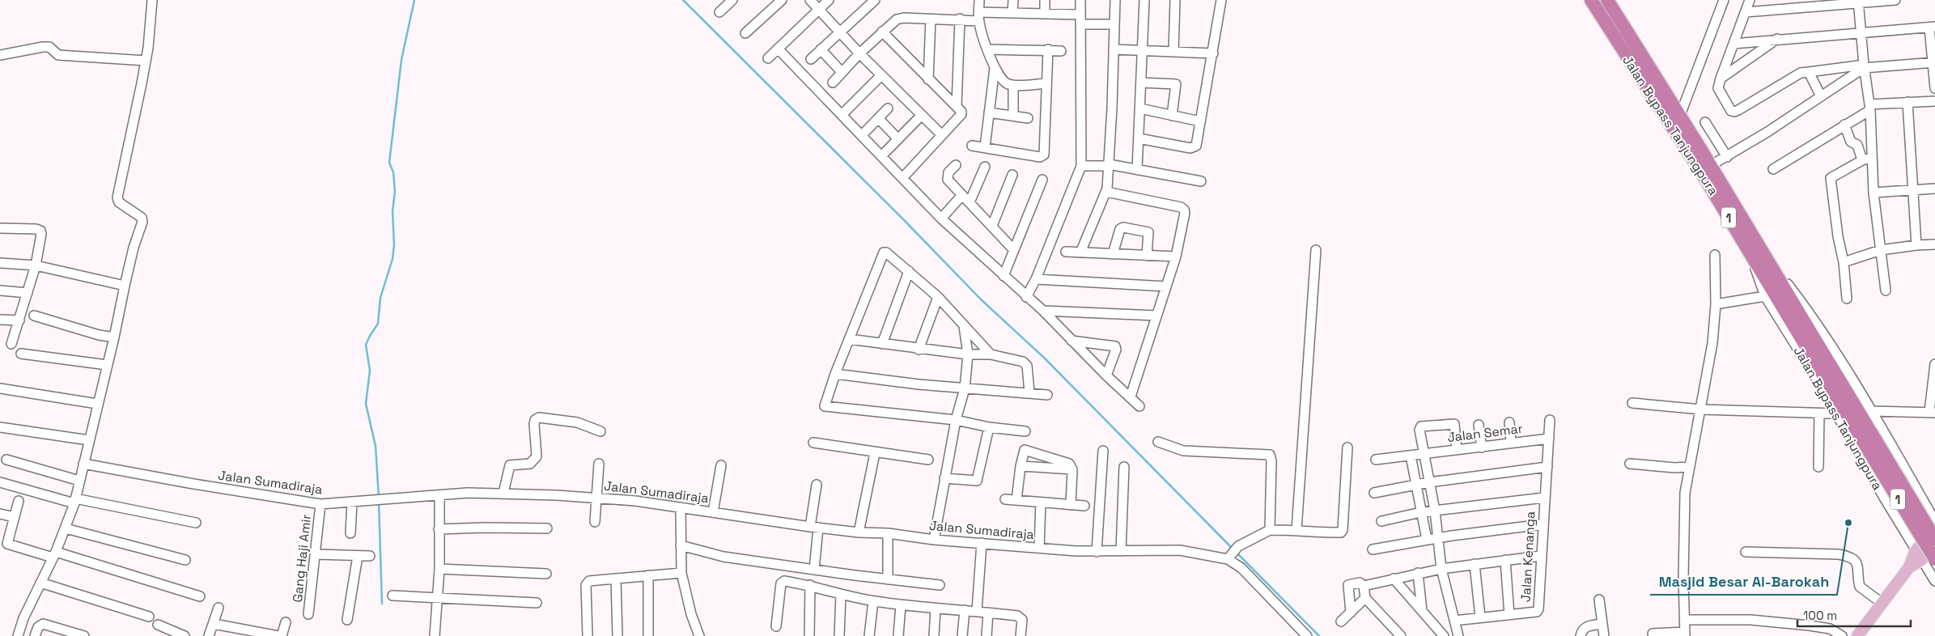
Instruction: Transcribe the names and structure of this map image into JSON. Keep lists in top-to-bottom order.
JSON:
{
  "streets": {
    "highway": ["Jalan Bypass Tanjungpura", "1"],
    "street": [
      "Jalan Semar",
      "Jalan Sumadiraja",
      "Jalan Kenanga",
      "Gang Haji Amir"
    ]
  },
  "crossings": [
    ["Jalan Semar", "Jalan Kenanga"],
    ["Jalan Sumadiraja", "Gang Haji Amir"]
  ],
  "places": ["Masjid Besar Al-Barokah"],
  "scale_bar": "100 m"
}
